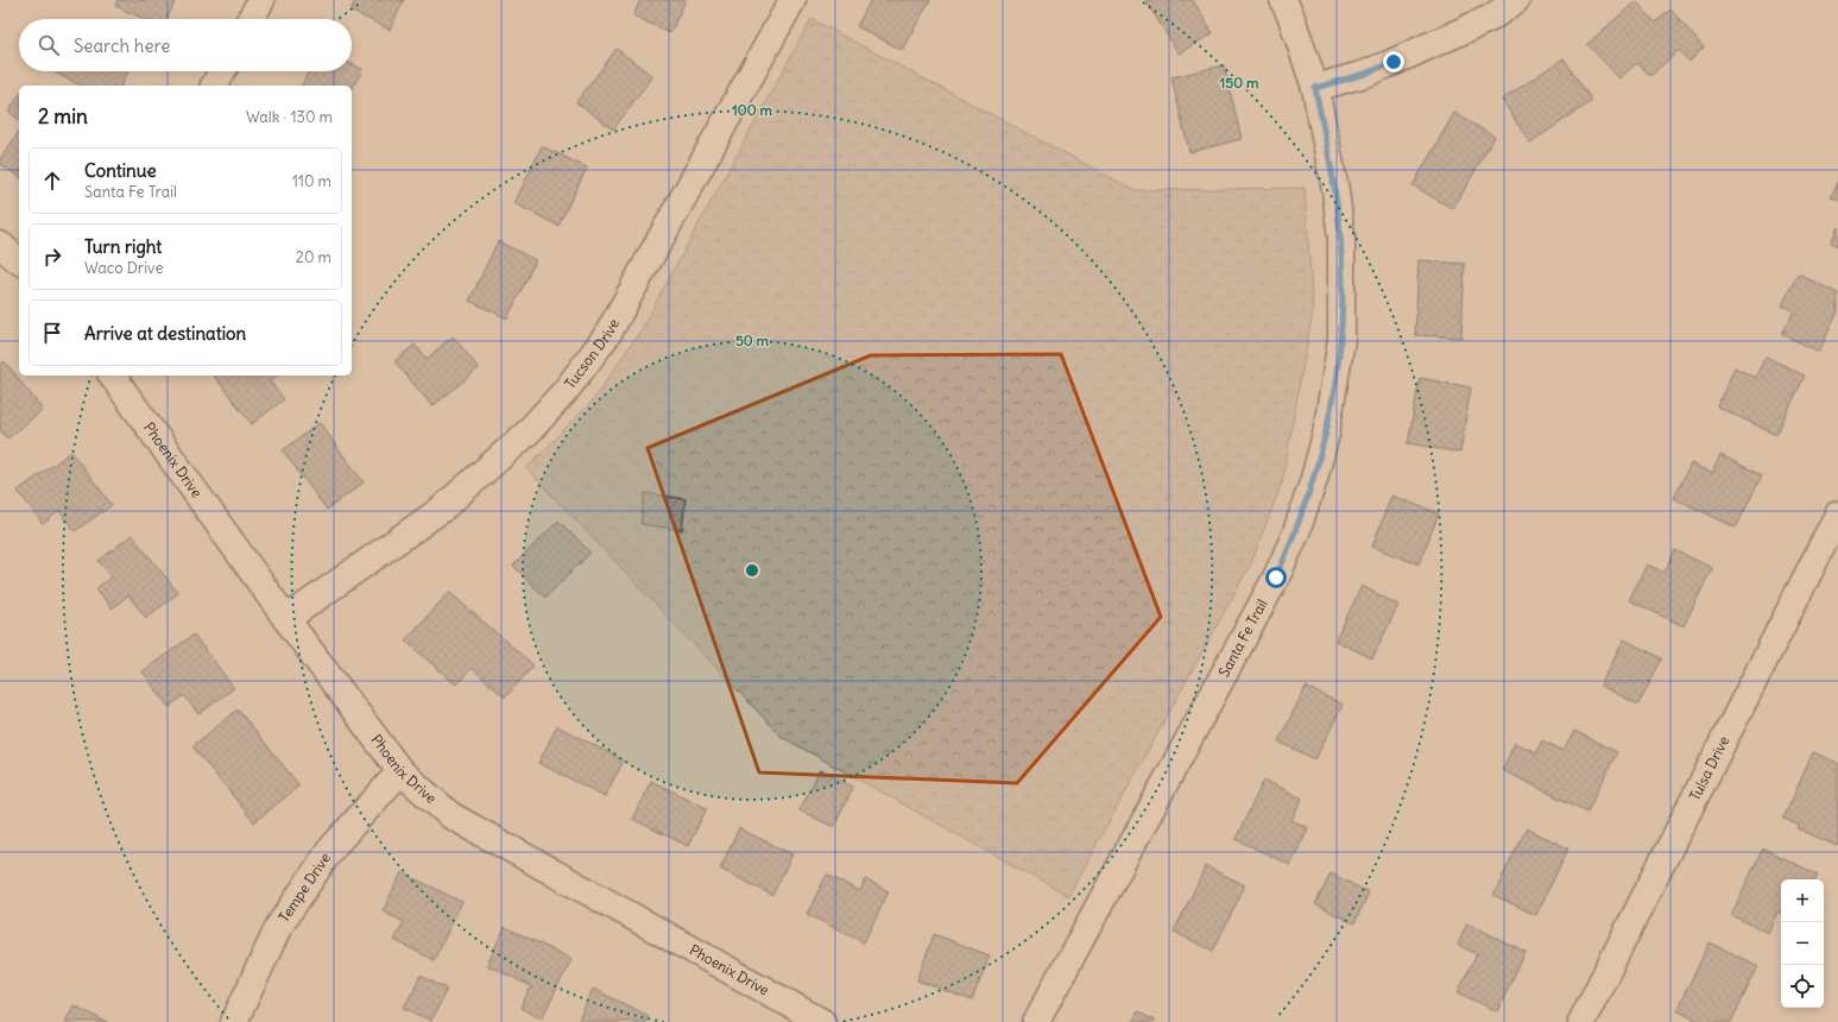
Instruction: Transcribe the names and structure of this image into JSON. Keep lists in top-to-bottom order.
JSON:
{
  "streets": {
    "street": [
      "Tucson Drive",
      "Phoenix Drive",
      "Santa Fe Trail",
      "Tulsa Drive",
      "Tempe Drive"
    ]
  },
  "crossings": [
    ["Tucson Drive", "Phoenix Drive"],
    ["Phoenix Drive", "Tempe Drive"]
  ],
  "page": {
    "search": "Search here",
    "heading": ["2 min", "Walk · 130 m"],
    "list": [
      ["Continue", "Santa Fe Trail", "110 m"],
      ["Turn right", "Waco Drive", "20 m"],
      "Arrive at destination"
    ],
    "map_buttons": ["+", "−"]
  },
  "rings": ["150 m", "100 m", "50 m"]
}
